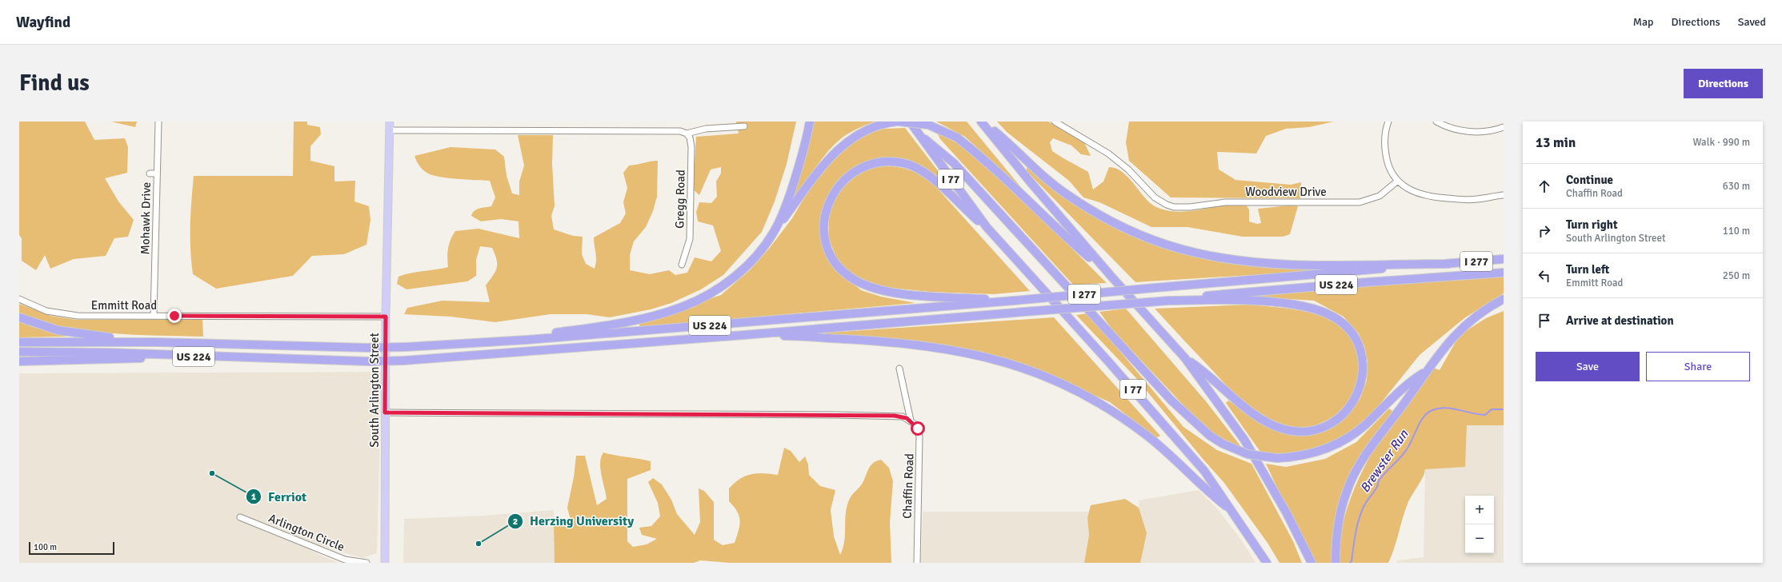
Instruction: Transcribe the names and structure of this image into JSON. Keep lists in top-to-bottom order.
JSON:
{
  "streets": {
    "highway": ["I 77", "I 277", "US 224"],
    "main road": ["South Arlington Street"],
    "street": [
      "Woodview Drive",
      "Gregg Road",
      "Mohawk Drive",
      "Emmitt Road",
      "Chaffin Road",
      "Arlington Circle"
    ]
  },
  "crossings": [
    ["Mohawk Drive", "Emmitt Road"],
    ["I 277", "US 224"],
    ["Emmitt Road", "South Arlington Street"]
  ],
  "water": ["Brewster Run"],
  "places": ["Ferriot", "Herzing University"],
  "scale_bar": "100 m",
  "page": {
    "header": "Wayfind",
    "nav": ["Map", "Directions", "Saved"],
    "buttons": [
      "Directions",
      ["Save", "Share"]
    ],
    "title": "Find us",
    "heading": ["13 min", "Walk · 990 m"],
    "list": [
      ["Continue", "Chaffin Road", "630 m"],
      ["Turn right", "South Arlington Street", "110 m"],
      ["Turn left", "Emmitt Road", "250 m"],
      "Arrive at destination"
    ],
    "map_buttons": ["+", "−"],
    "scale": "100 m"
  }
}
